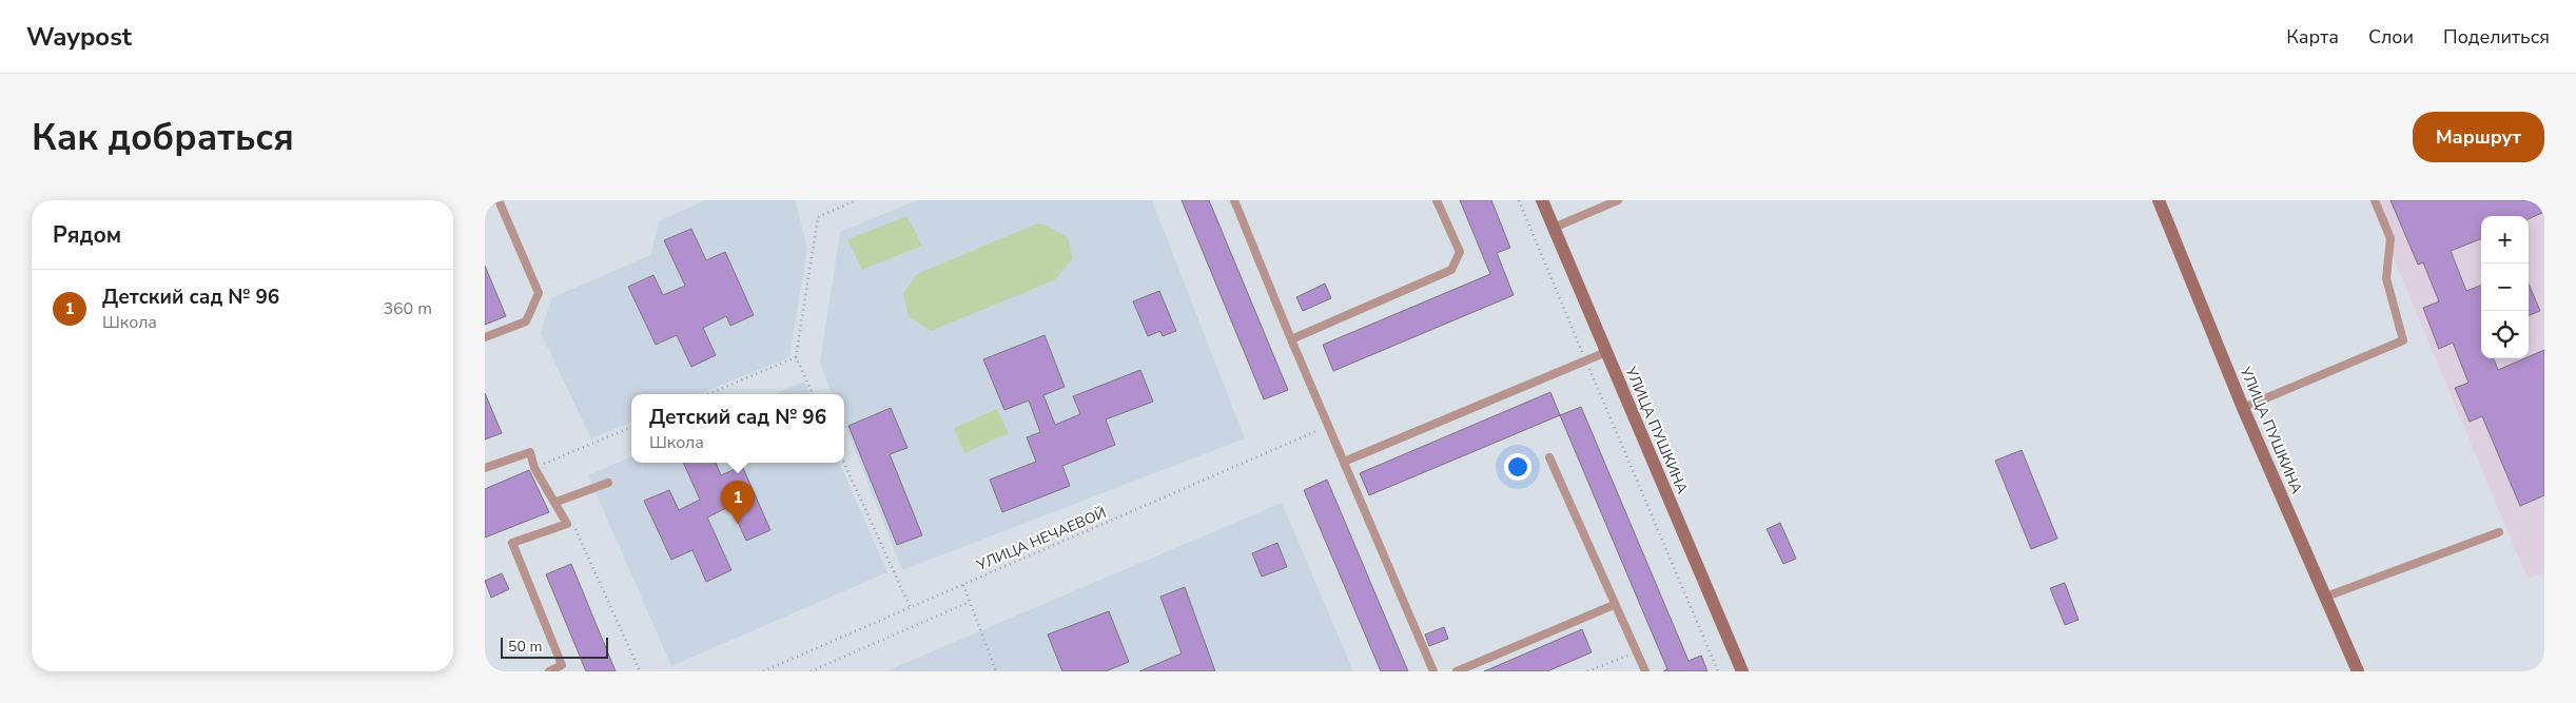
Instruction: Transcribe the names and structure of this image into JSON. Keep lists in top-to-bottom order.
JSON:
{
  "streets": {
    "street": ["УЛИЦА ПУШКИНА"],
    "path": ["УЛИЦА НЕЧАЕВОЙ"]
  },
  "scale_bar": "50 m",
  "page": {
    "header": "Waypost",
    "nav": ["Карта", "Слои", "Поделиться"],
    "buttons": "Маршрут",
    "title": "Как добраться",
    "heading": "Рядом",
    "map_buttons": ["+", "−"],
    "list": [
      {
        "mark": "1",
        "name": "Детский сад № 96",
        "note": "Школа",
        "value": "360 m"
      }
    ],
    "popup": ["Детский сад № 96", "Школа"],
    "pins": "1",
    "scale": "50 m"
  }
}
